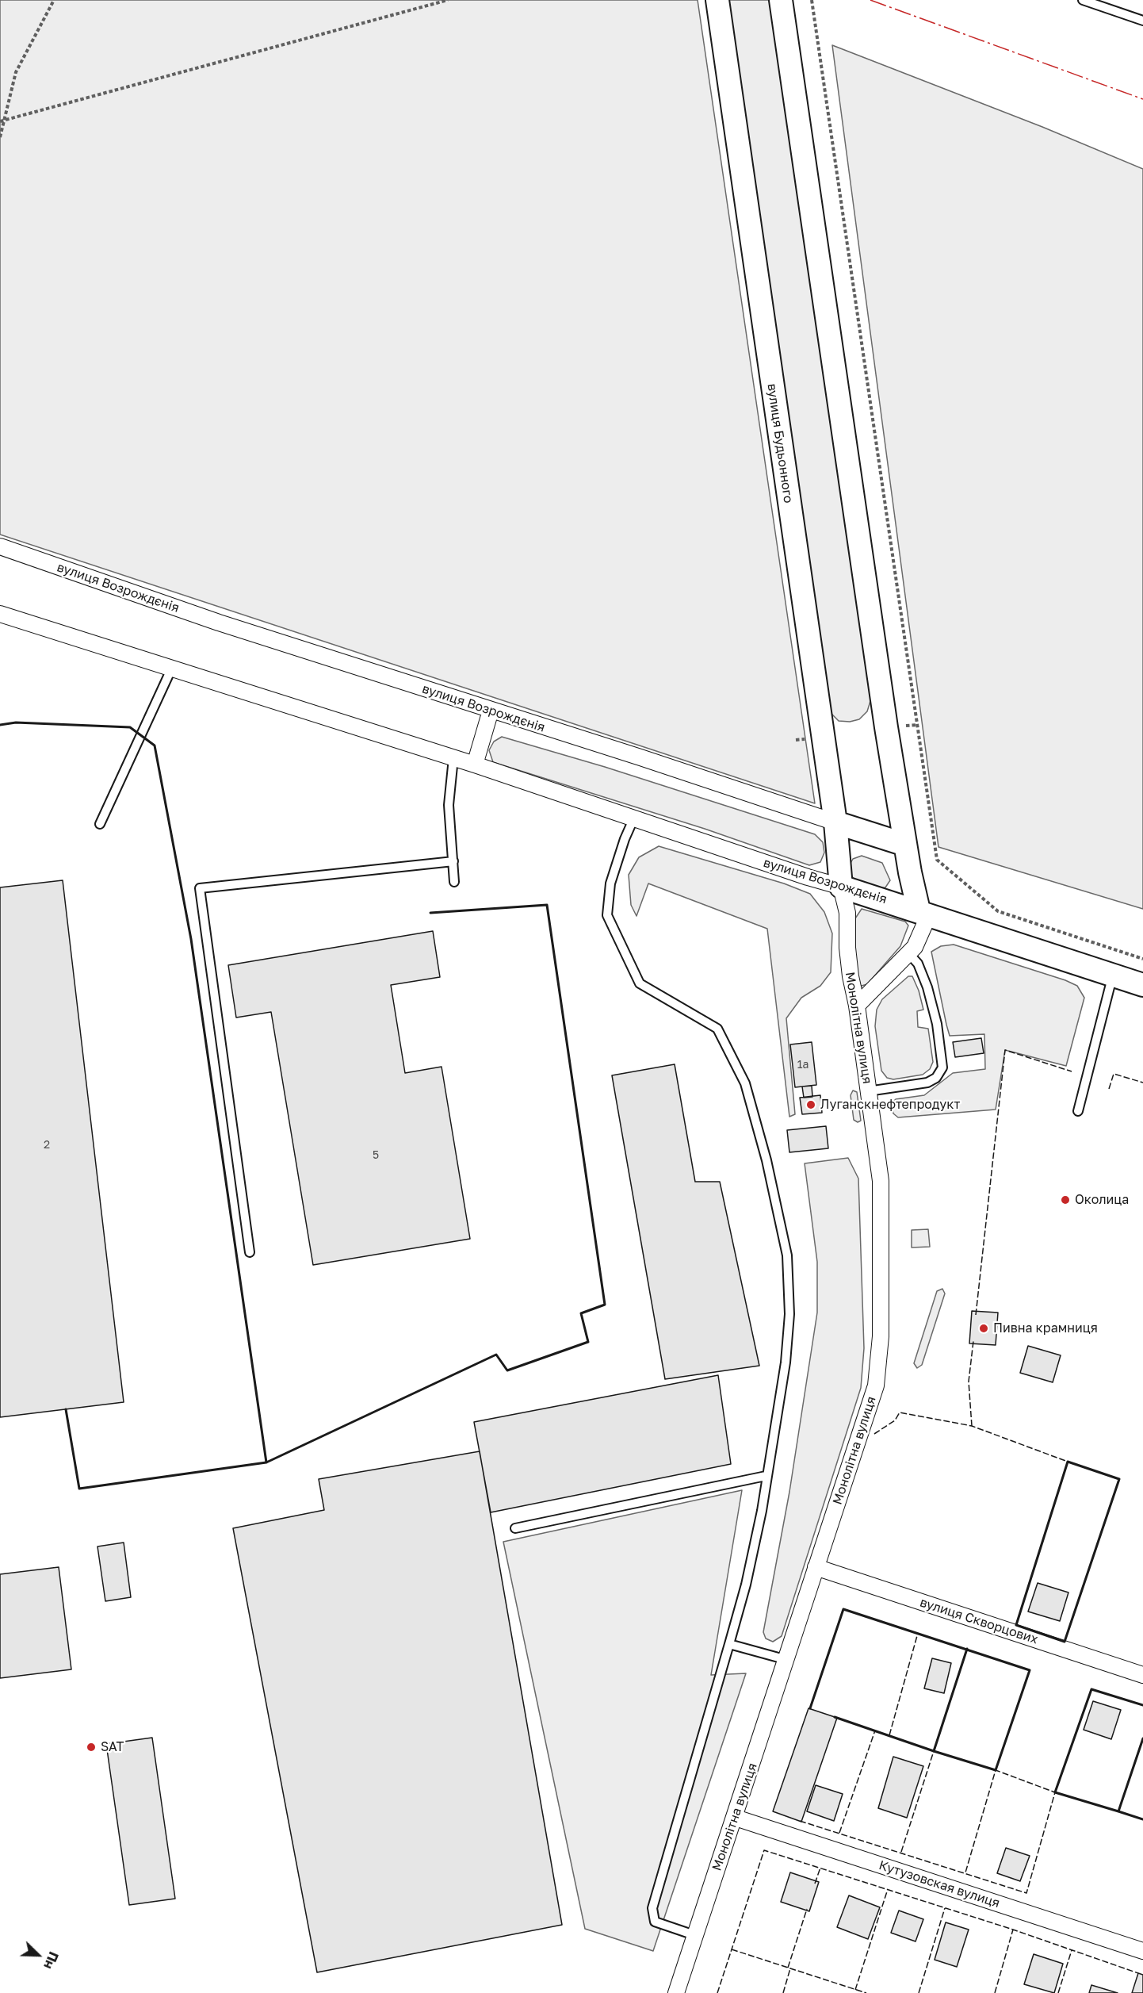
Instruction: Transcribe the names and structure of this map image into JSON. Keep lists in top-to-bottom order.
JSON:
{
  "streets": {
    "main road": ["вулиця Будьонного", "вулиця Возрождєнія"],
    "street": ["Монолітна вулиця", "вулиця Скворцових", "Кутузовская вулиця"]
  },
  "crossings": [
    ["вулиця Будьонного", "вулиця Возрождєнія"],
    ["вулиця Будьонного", "Монолітна вулиця"],
    ["вулиця Возрождєнія", "Монолітна вулиця"],
    ["Монолітна вулиця", "вулиця Скворцових"],
    ["Монолітна вулиця", "Кутузовская вулиця"]
  ],
  "places": [
    "Луганскнефтепродукт",
    "Околица",
    "Пивна крамниця",
    "SAT"
  ],
  "house_numbers": ["1а", "2", "5"],
  "north": "bottom right"
}
